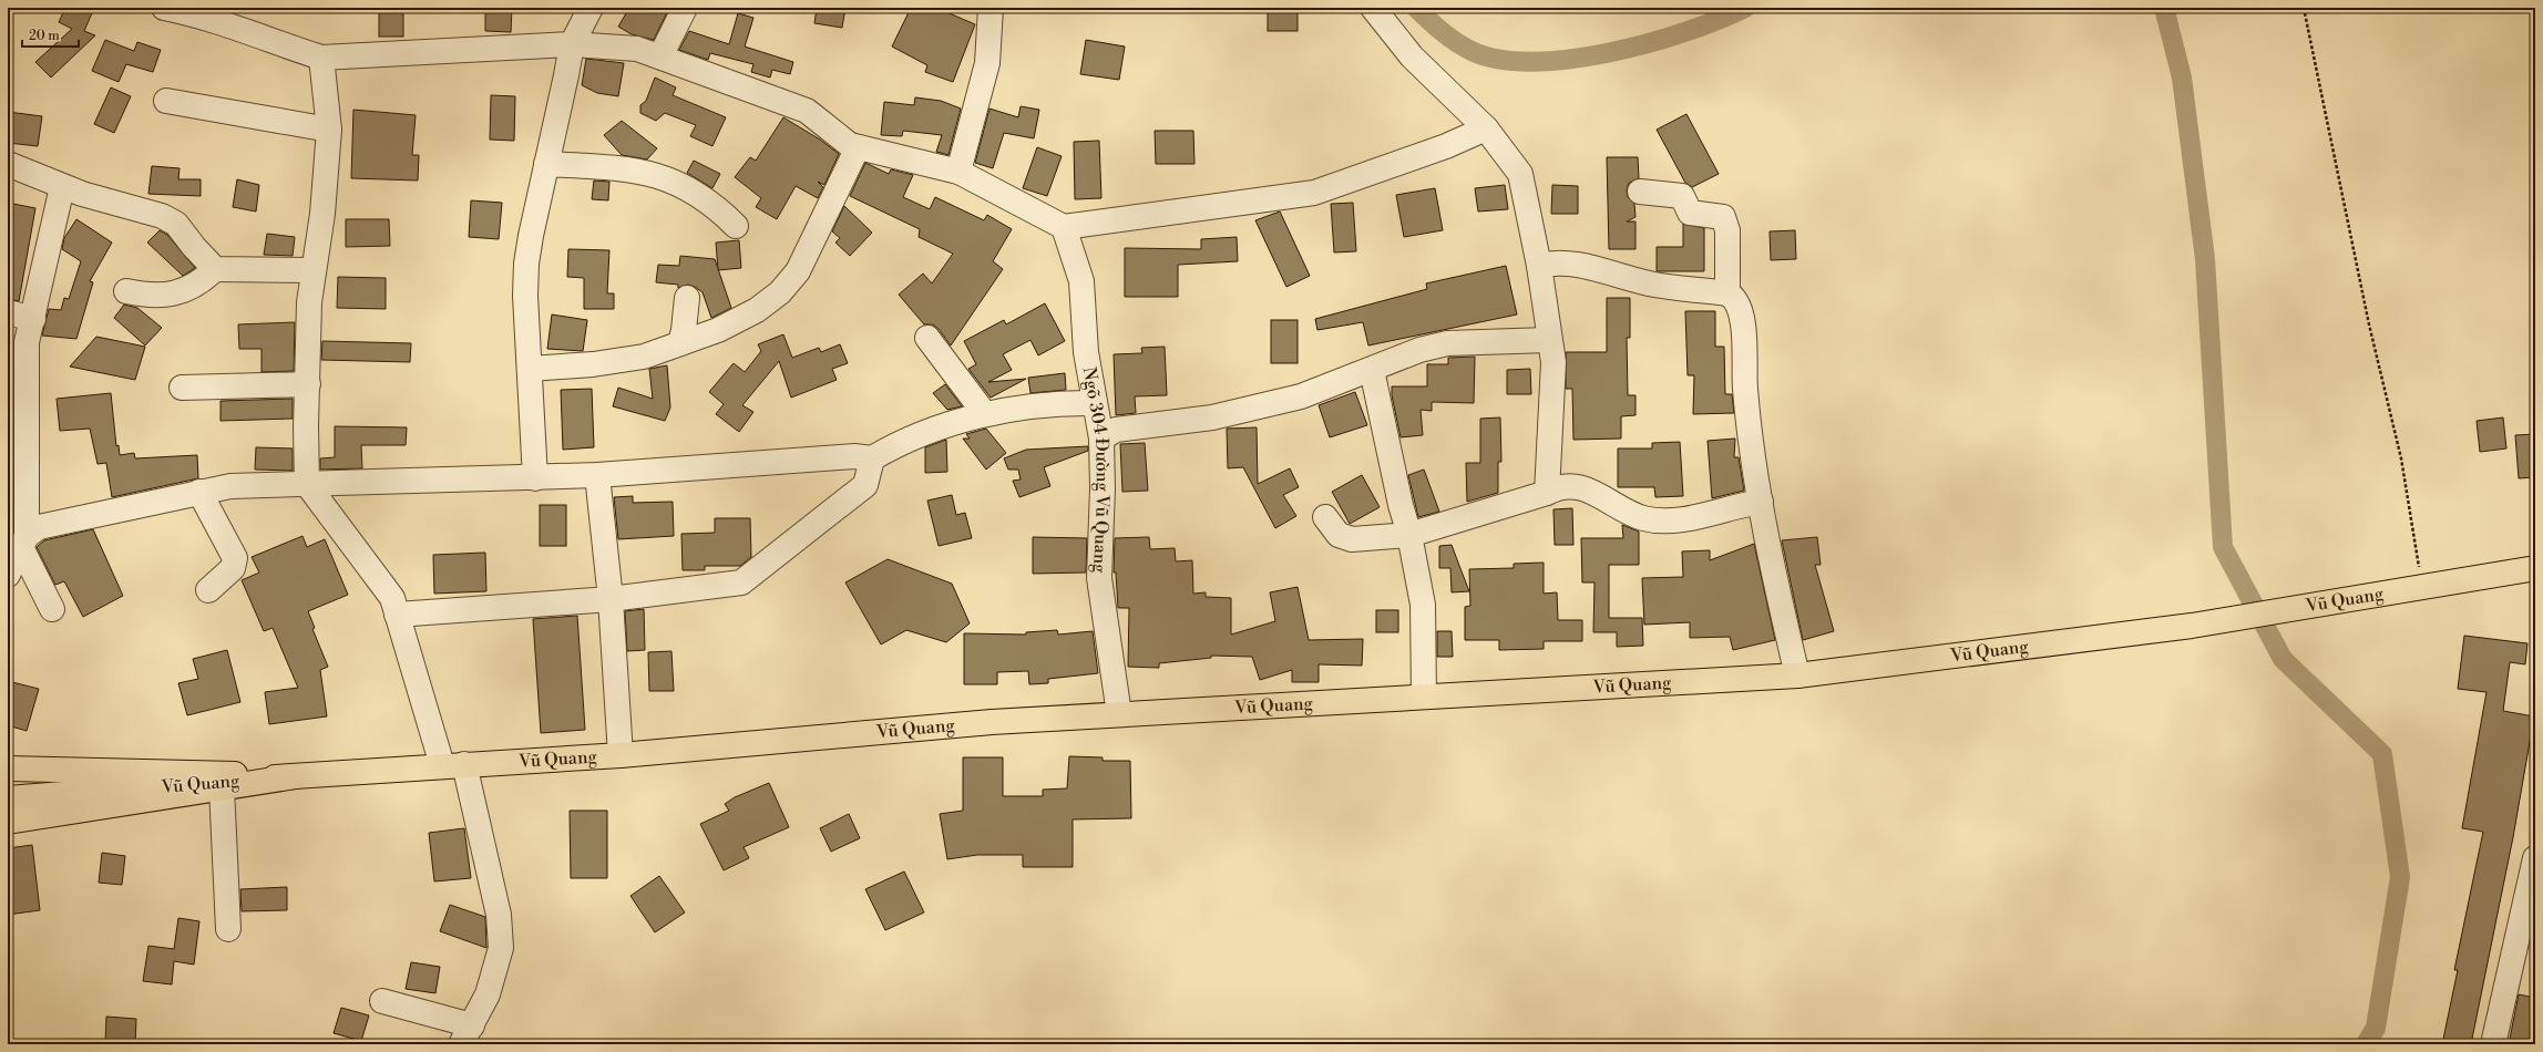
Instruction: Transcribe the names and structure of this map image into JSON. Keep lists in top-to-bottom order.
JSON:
{
  "streets": {
    "main road": ["Vũ Quang"],
    "street": ["Ngõ 304 Đường Vũ Quang"]
  },
  "crossings": [
    ["Ngõ 304 Đường Vũ Quang", "Vũ Quang"]
  ],
  "scale_bar": "20 m"
}
